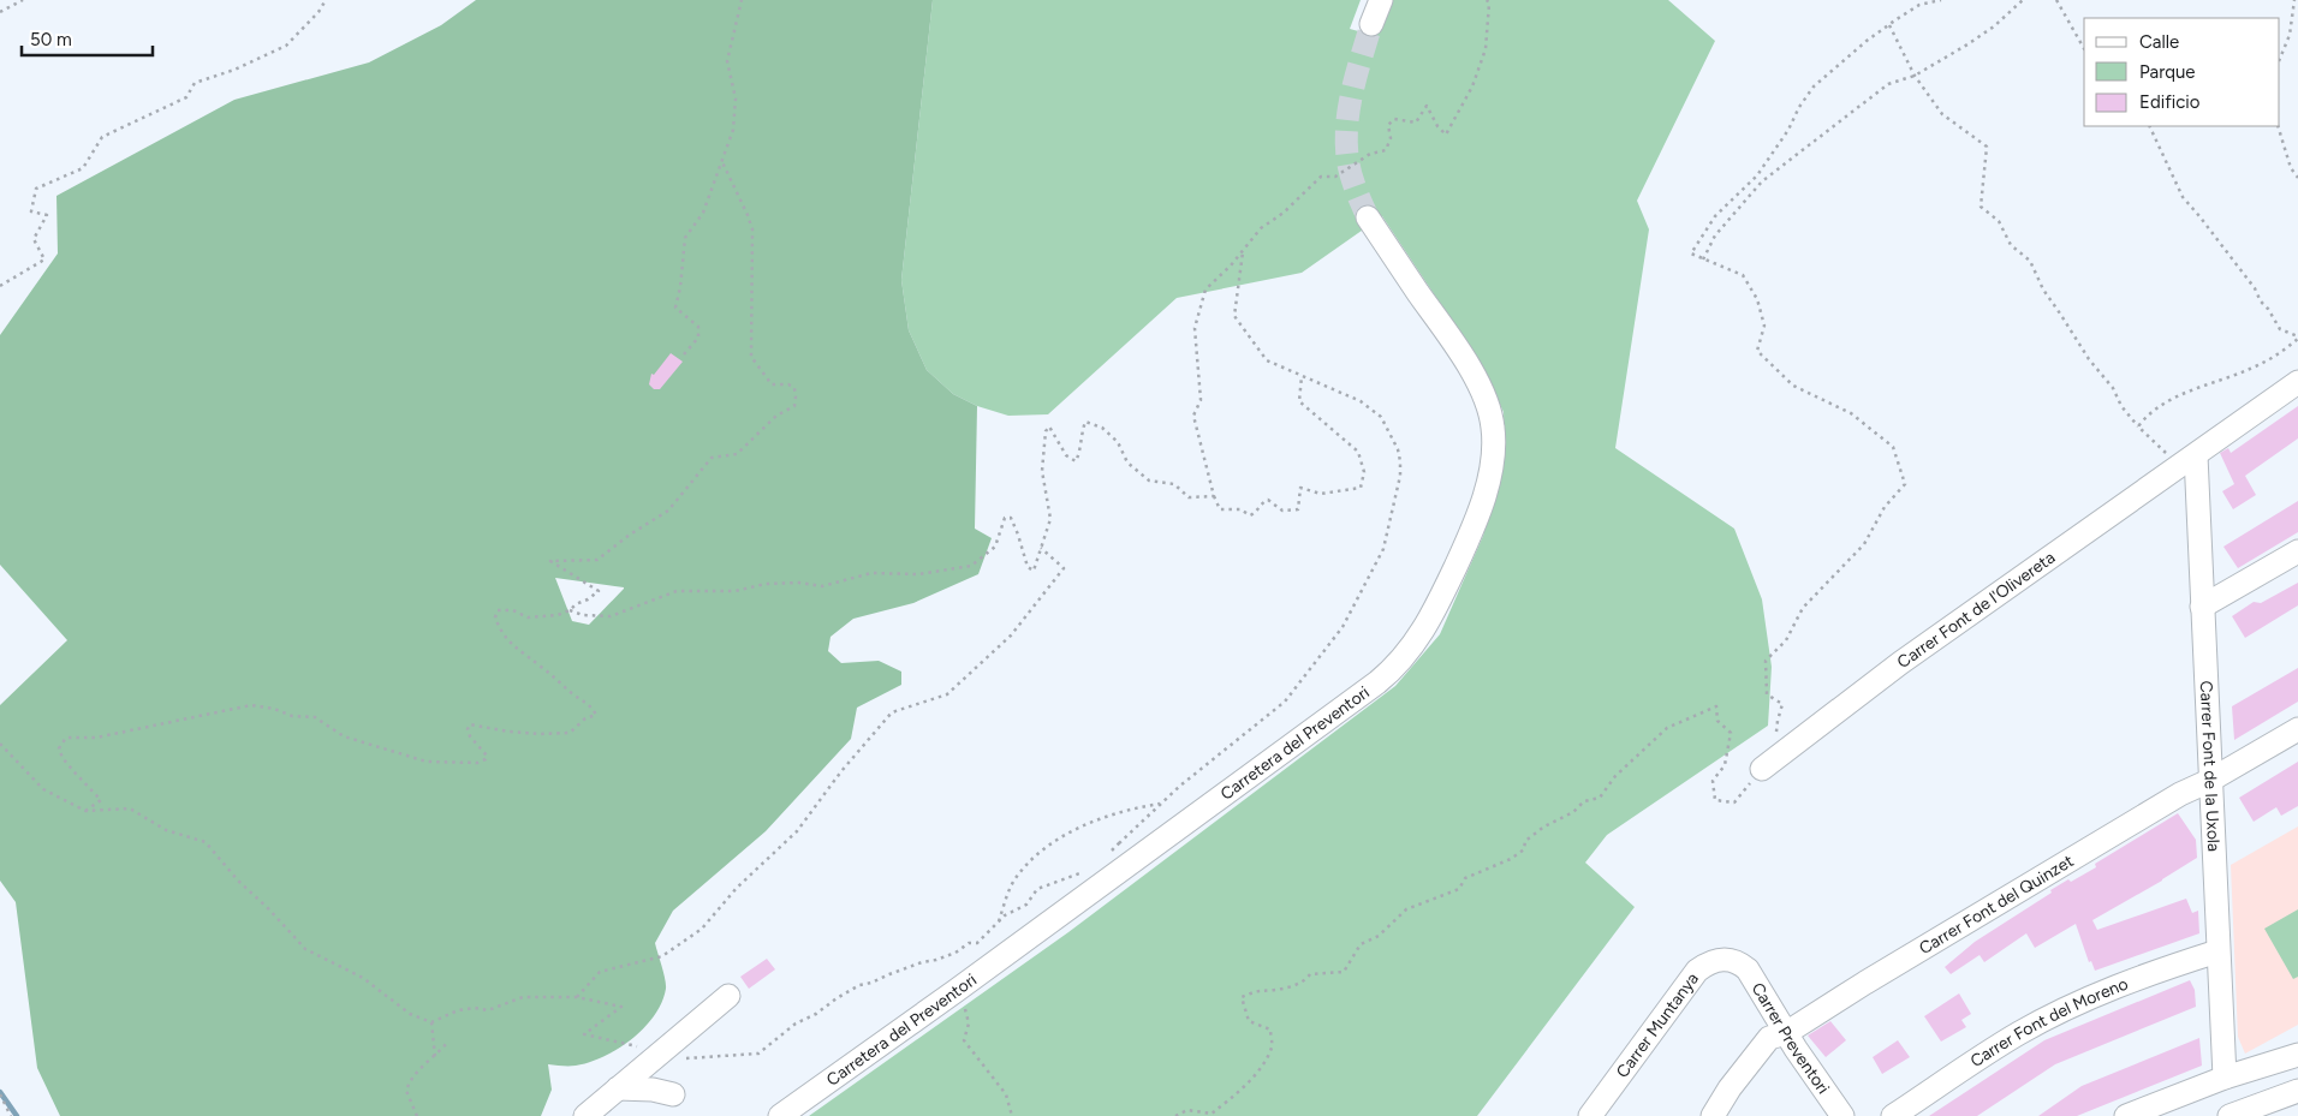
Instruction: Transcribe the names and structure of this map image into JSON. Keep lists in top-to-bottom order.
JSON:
{
  "streets": {
    "street": [
      "Carrer Font de l'Olivereta",
      "Carretera del Preventori",
      "Carrer Font de la Uxola",
      "Carrer Font del Quinzet",
      "Carrer Font del Moreno",
      "Carrer Muntanya",
      "Carrer Preventori"
    ]
  },
  "crossings": [
    ["Carrer Font de l'Olivereta", "Carrer Font de la Uxola"],
    ["Carrer Font de la Uxola", "Carrer Font del Quinzet"],
    ["Carrer Font de la Uxola", "Carrer Font del Moreno"],
    ["Carrer Font del Quinzet", "Carrer Preventori"],
    ["Carrer Muntanya", "Carrer Preventori"]
  ],
  "legend": ["Calle", "Parque", "Edificio"],
  "scale_bar": "50 m"
}
